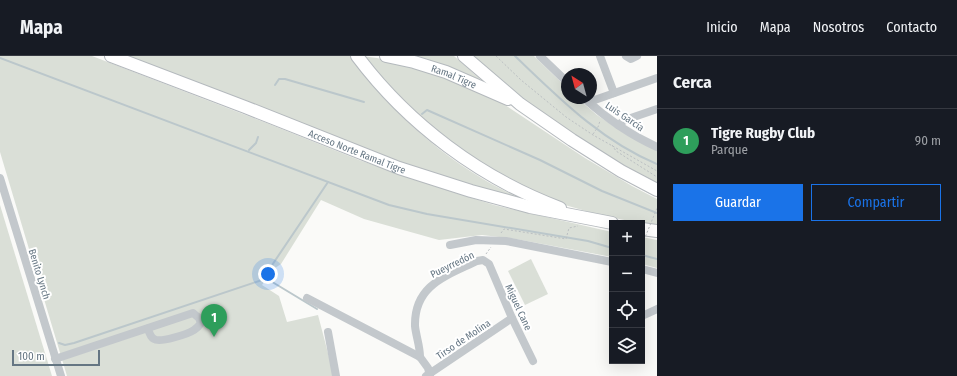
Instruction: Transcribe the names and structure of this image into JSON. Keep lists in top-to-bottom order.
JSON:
{
  "streets": {
    "highway": ["Ramal Tigre", "Acceso Norte Ramal Tigre"],
    "street": [
      "Luis García",
      "Pueyrredón",
      "Benito Lynch",
      "Miguel Cane",
      "Tirso de Molina"
    ]
  },
  "crossings": [
    ["Pueyrredón", "Miguel Cane"],
    ["Pueyrredón", "Tirso de Molina"],
    ["Miguel Cane", "Tirso de Molina"]
  ],
  "scale_bar": "100 m",
  "north": "top left",
  "page": {
    "header": "Mapa",
    "nav": [
      "Inicio",
      "Mapa",
      "Nosotros",
      "Contacto"
    ],
    "heading": "Cerca",
    "list": [
      {
        "mark": "1",
        "name": "Tigre Rugby Club",
        "note": "Parque",
        "value": "90 m"
      }
    ],
    "buttons": ["Guardar", "Compartir"],
    "map_buttons": ["+", "−"],
    "pins": "1",
    "scale": "100 m"
  }
}
